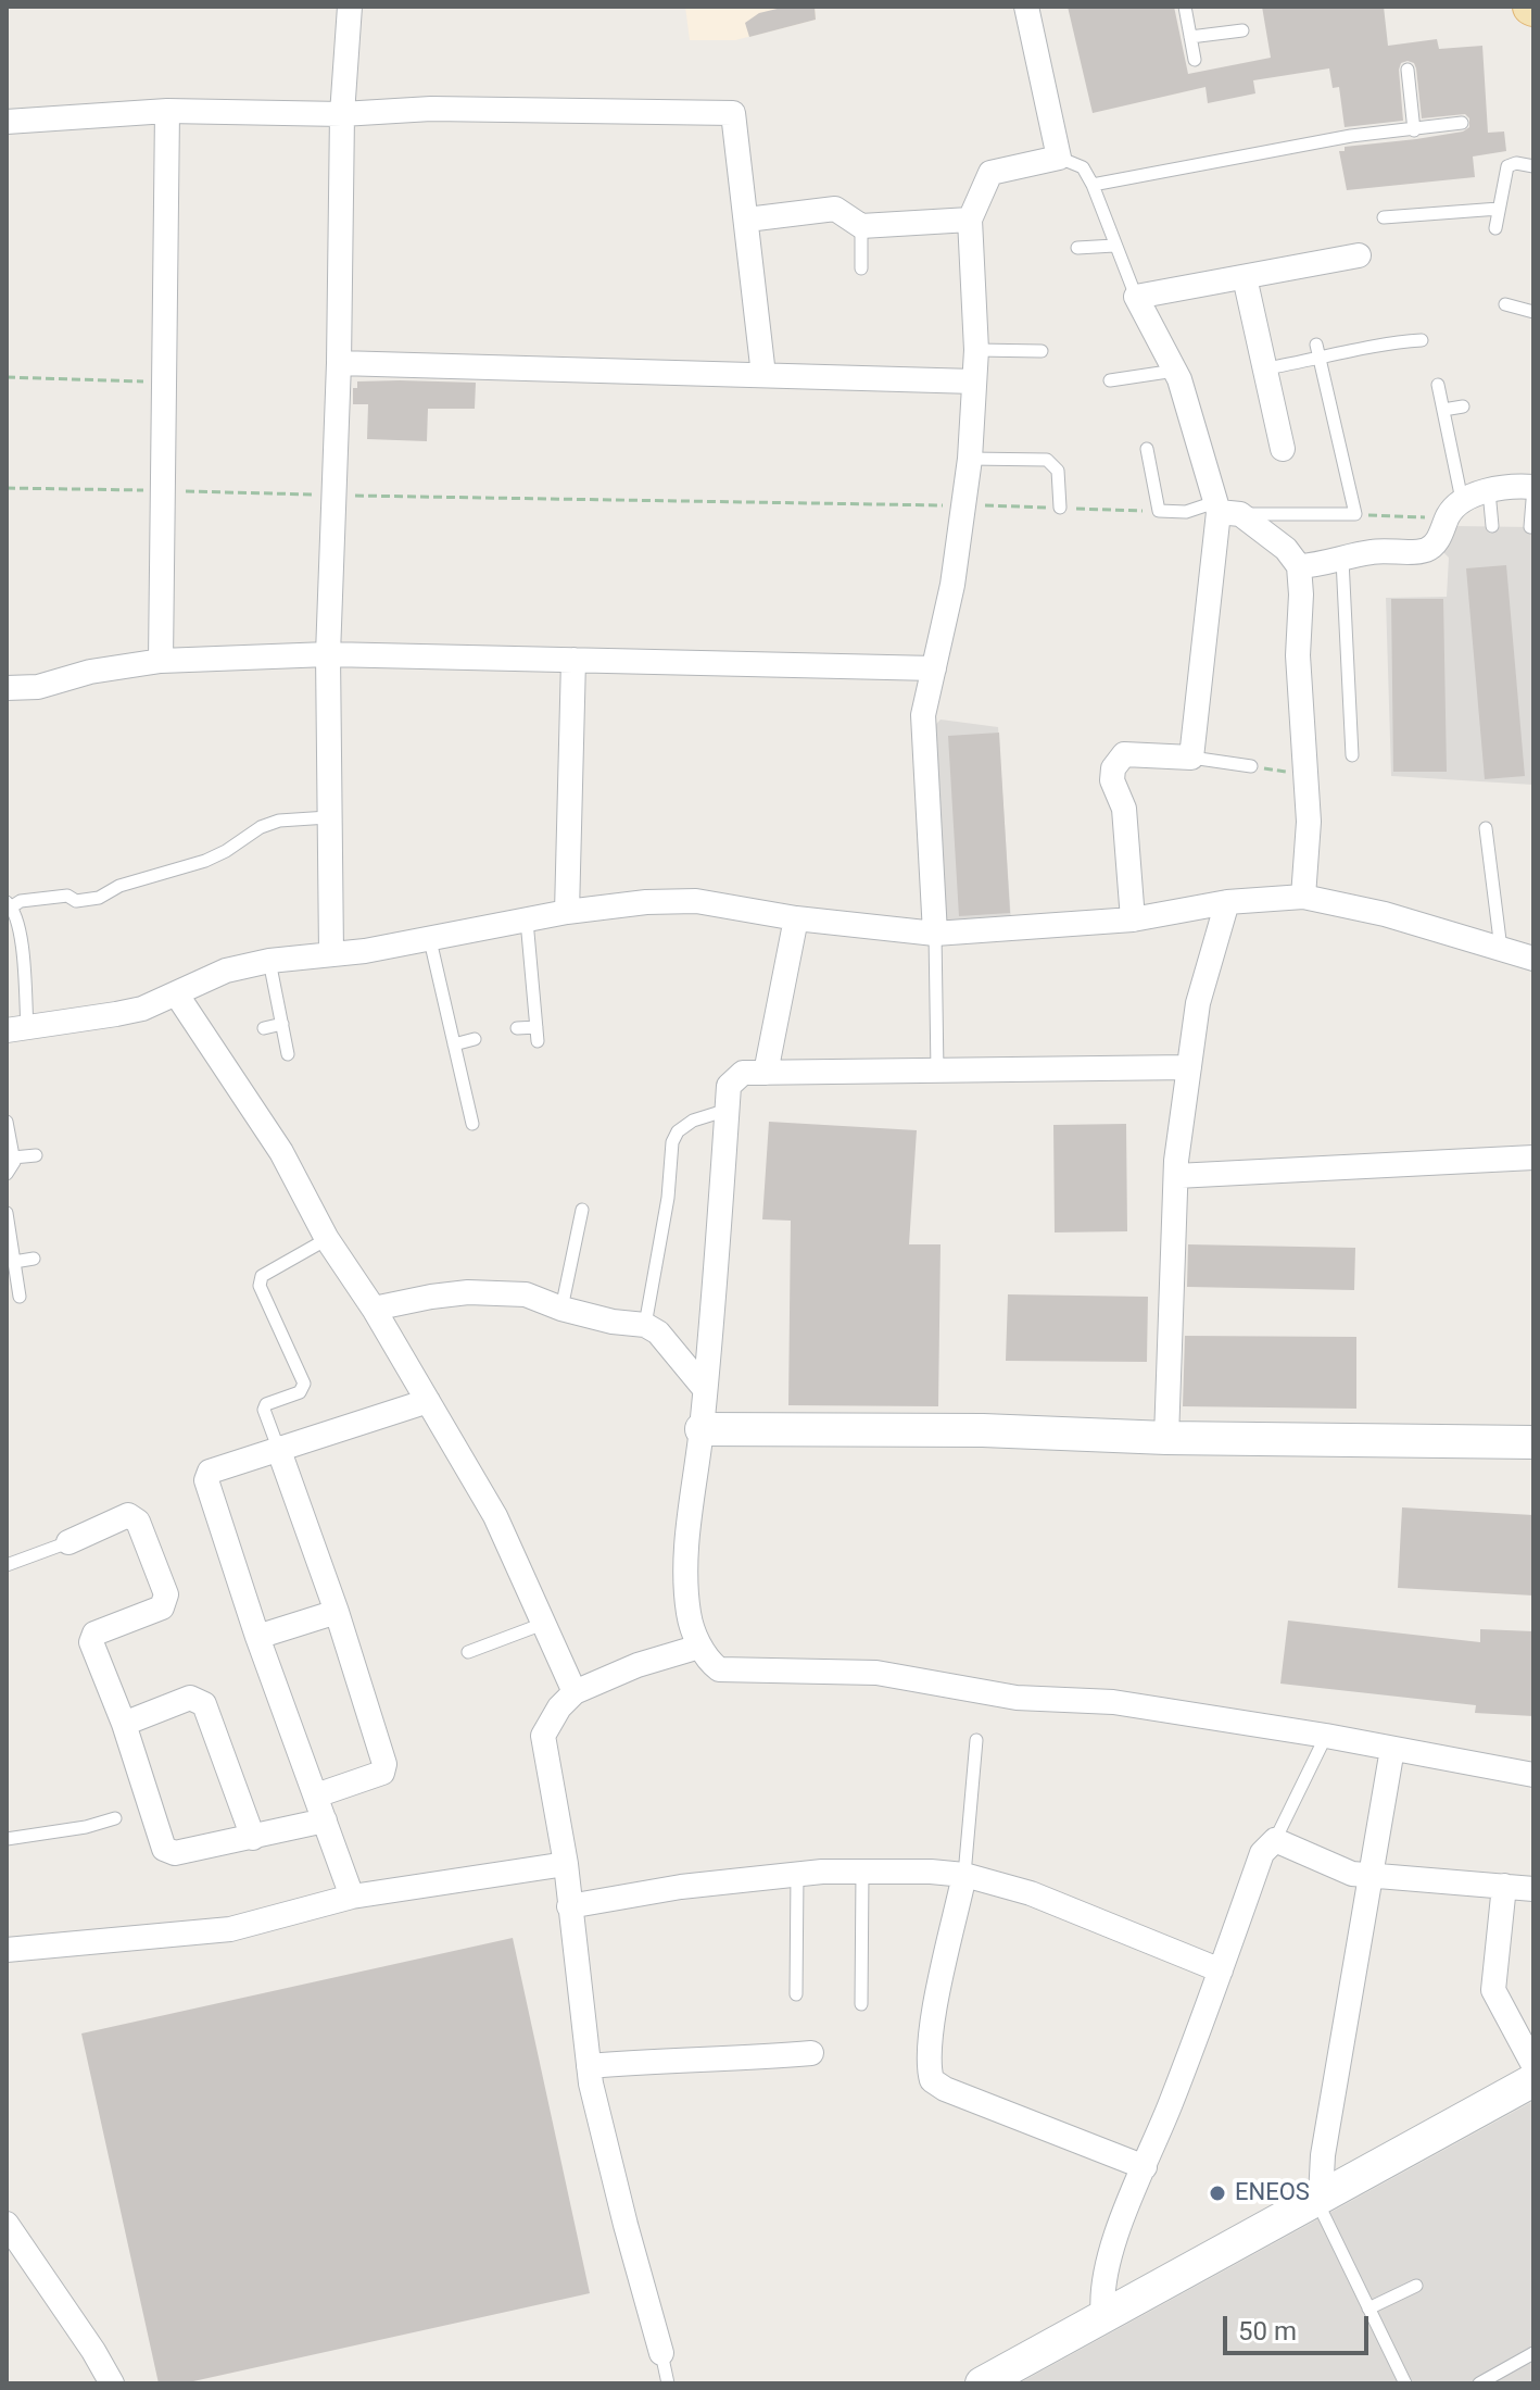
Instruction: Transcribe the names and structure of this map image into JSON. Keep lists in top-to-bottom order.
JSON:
{
  "places": ["ENEOS"],
  "scale_bar": "50 m"
}
